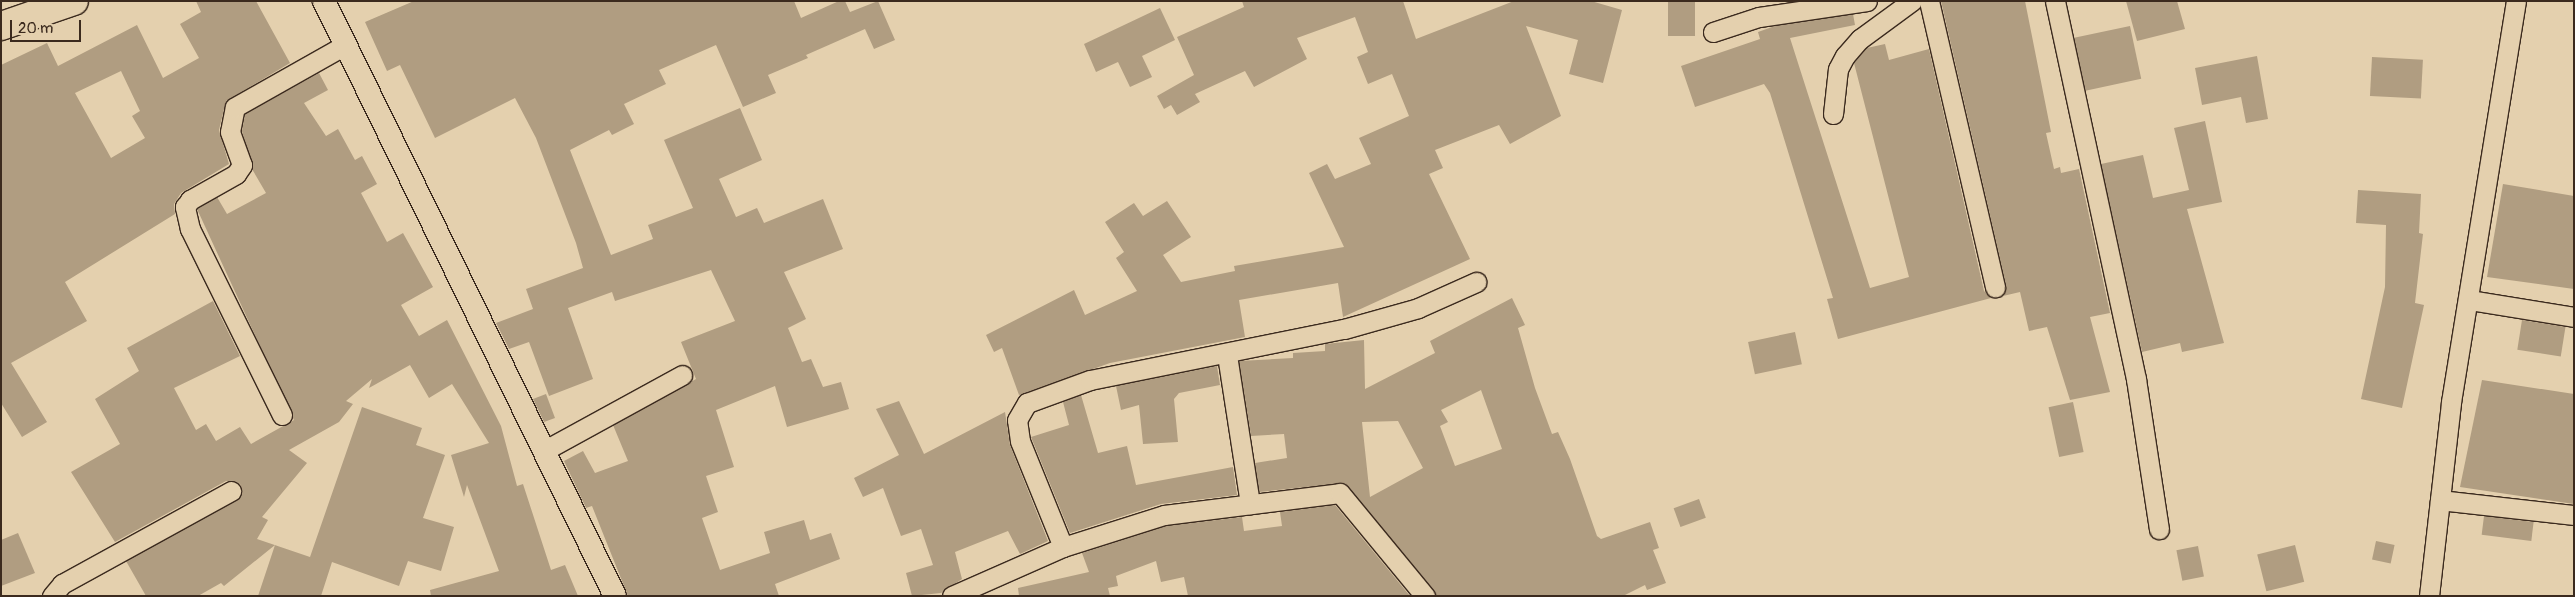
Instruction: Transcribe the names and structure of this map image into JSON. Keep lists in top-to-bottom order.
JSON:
{
  "scale_bar": "20 m"
}
